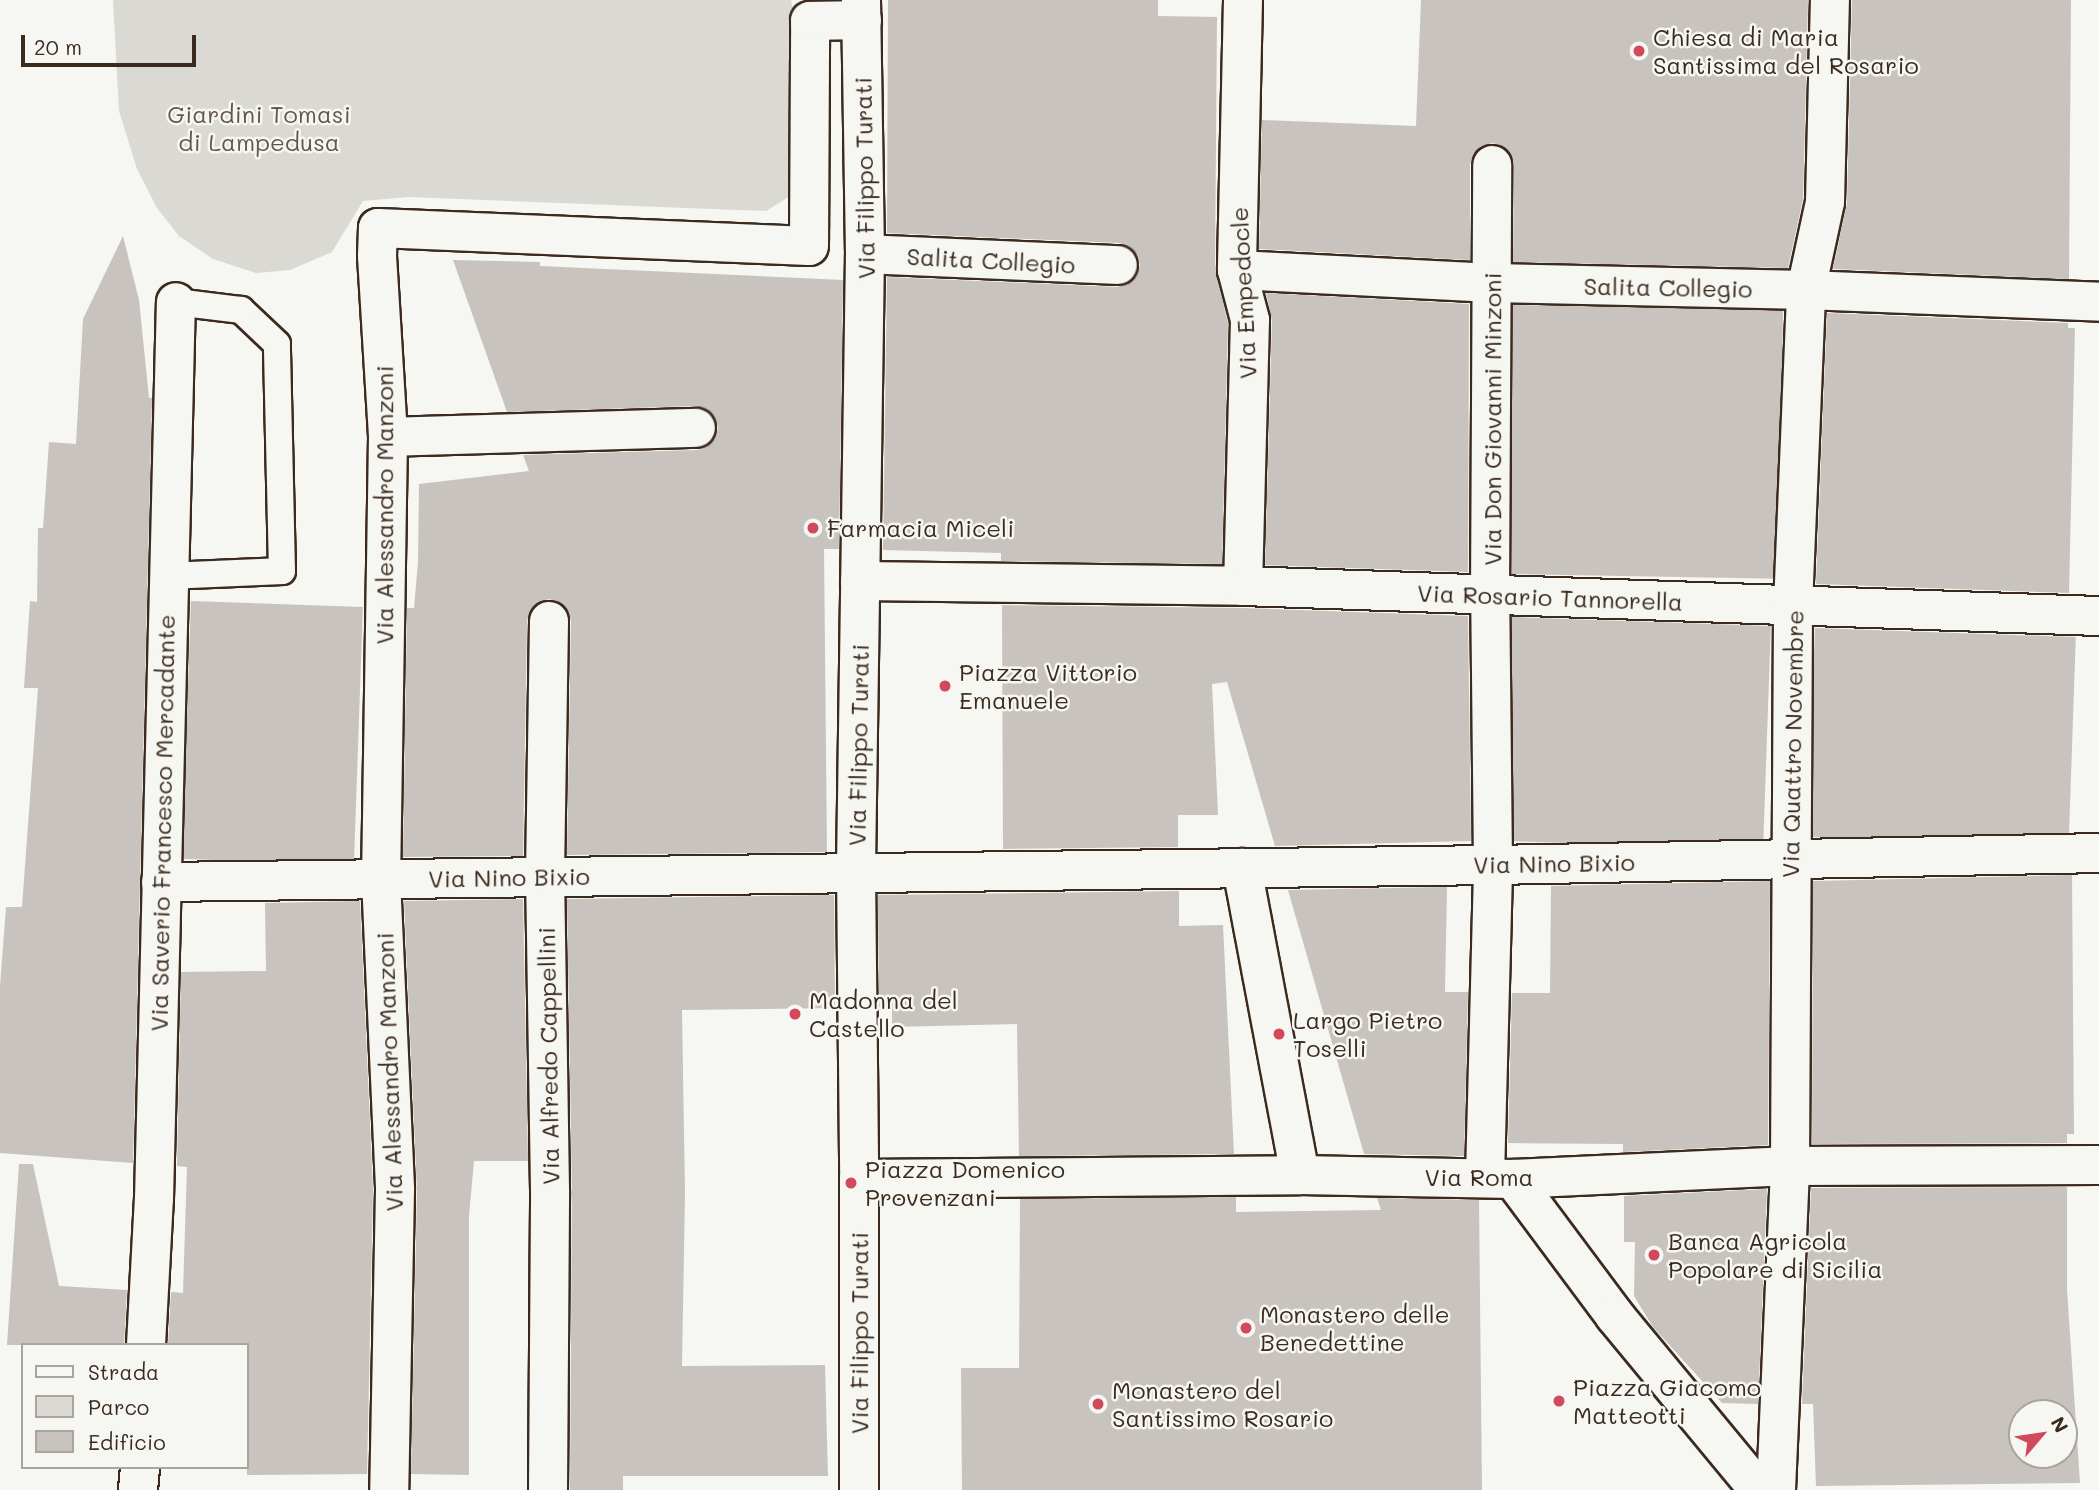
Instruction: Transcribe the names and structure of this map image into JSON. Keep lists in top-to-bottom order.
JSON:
{
  "streets": {
    "street": [
      "Via Filippo Turati",
      "Salita Collegio",
      "Via Empedocle",
      "Via Don Giovanni Minzoni",
      "Via Alessandro Manzoni",
      "Via Rosario Tannorella",
      "Via Quattro Novembre",
      "Via Saverio Francesco Mercadante",
      "Via Nino Bixio",
      "Via Alfredo Cappellini",
      "Via Roma"
    ]
  },
  "crossings": [
    ["Via Filippo Turati", "Salita Collegio"],
    ["Via Filippo Turati", "Via Alessandro Manzoni"],
    ["Via Filippo Turati", "Via Rosario Tannorella"],
    ["Via Filippo Turati", "Via Nino Bixio"],
    ["Via Filippo Turati", "Via Roma"],
    ["Salita Collegio", "Via Empedocle"],
    ["Salita Collegio", "Via Don Giovanni Minzoni"],
    ["Salita Collegio", "Via Quattro Novembre"],
    ["Via Empedocle", "Via Rosario Tannorella"],
    ["Via Don Giovanni Minzoni", "Via Rosario Tannorella"],
    ["Via Don Giovanni Minzoni", "Via Nino Bixio"],
    ["Via Don Giovanni Minzoni", "Via Roma"],
    ["Via Alessandro Manzoni", "Via Nino Bixio"],
    ["Via Rosario Tannorella", "Via Quattro Novembre"],
    ["Via Quattro Novembre", "Via Nino Bixio"],
    ["Via Quattro Novembre", "Via Roma"],
    ["Via Saverio Francesco Mercadante", "Via Nino Bixio"],
    ["Via Nino Bixio", "Via Alfredo Cappellini"]
  ],
  "parks": ["Giardini Tomasi di Lampedusa"],
  "places": [
    "Chiesa di Maria Santissima del Rosario",
    "Farmacia Miceli",
    "Piazza Vittorio Emanuele",
    "Madonna del Castello",
    "Largo Pietro Toselli",
    "Piazza Domenico Provenzani",
    "Banca Agricola Popolare di Sicilia",
    "Monastero delle Benedettine",
    "Piazza Giacomo Matteotti",
    "Monastero del Santissimo Rosario"
  ],
  "legend": ["Strada", "Parco", "Edificio"],
  "scale_bar": "20 m",
  "north": "top right"
}
